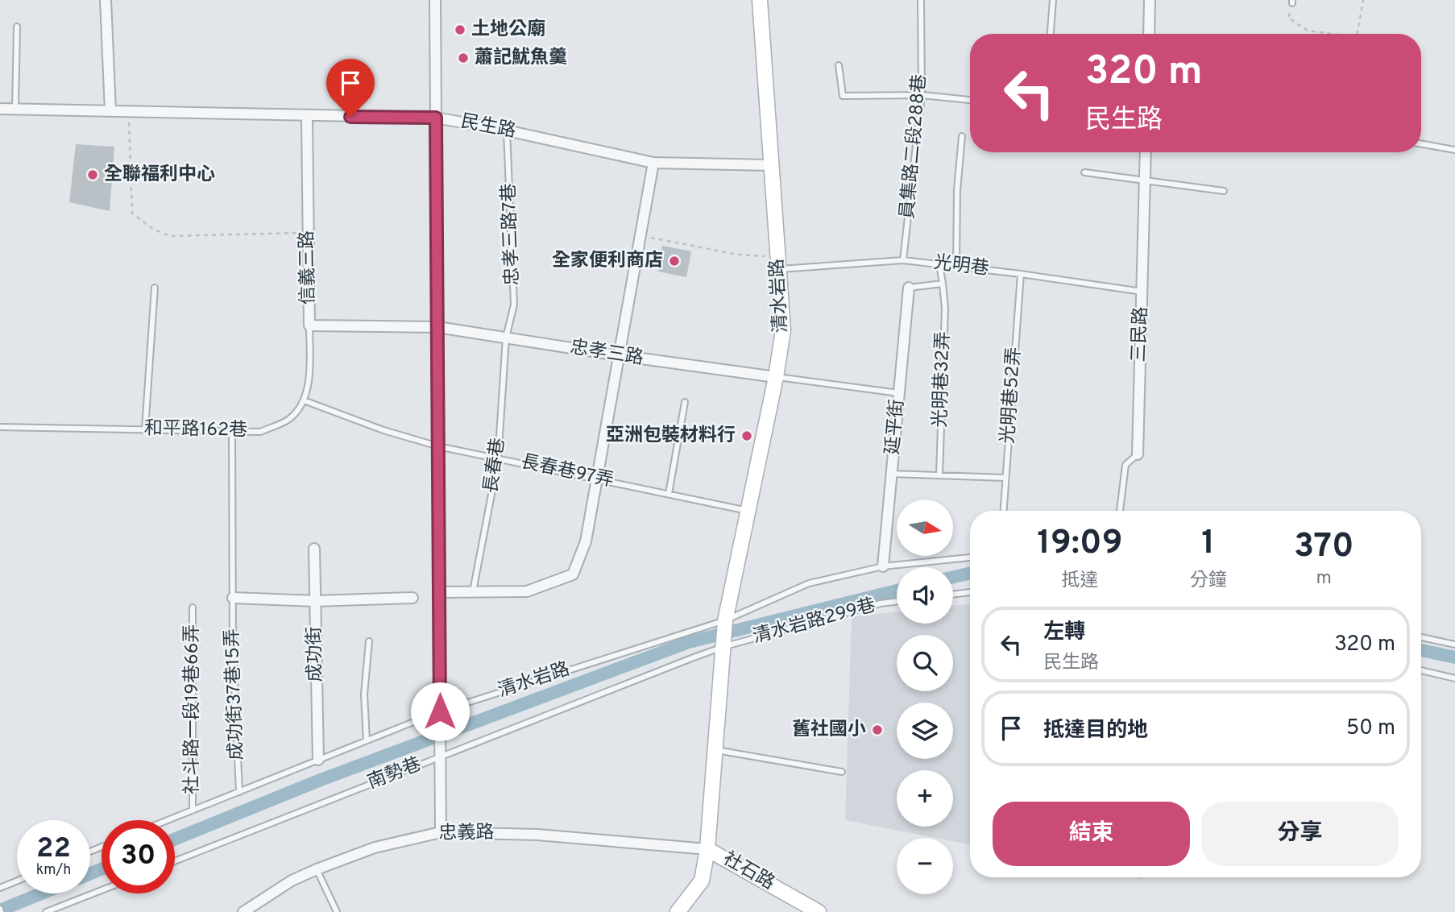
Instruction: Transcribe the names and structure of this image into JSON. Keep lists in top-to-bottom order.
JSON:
{
  "streets": {
    "street": [
      "民生路",
      "信義三路",
      "清水岩路",
      "三民路",
      "忠孝三路",
      "延平街",
      "成功街",
      "忠義路",
      "社石路"
    ],
    "lane": [
      "員集路二段288巷",
      "忠孝三路7巷",
      "光明巷",
      "光明巷32弄",
      "光明巷52弄",
      "和平路162巷",
      "長春巷",
      "長春巷97弄",
      "清水岩路299巷",
      "成功街37巷15弄",
      "社斗路一段19巷66弄",
      "南勢巷"
    ]
  },
  "crossings": [
    ["民生路", "忠孝三路7巷"],
    ["民生路", "信義三路"],
    ["民生路", "清水岩路"],
    ["員集路二段288巷", "光明巷"],
    ["忠孝三路7巷", "忠孝三路"],
    ["忠孝三路7巷", "長春巷"],
    ["光明巷", "清水岩路"],
    ["光明巷", "三民路"],
    ["光明巷", "光明巷32弄"],
    ["光明巷", "光明巷52弄"],
    ["信義三路", "忠孝三路"],
    ["清水岩路", "忠孝三路"],
    ["清水岩路", "延平街"],
    ["清水岩路", "長春巷97弄"],
    ["清水岩路", "成功街"],
    ["忠孝三路", "長春巷"],
    ["和平路162巷", "長春巷97弄"],
    ["和平路162巷", "成功街37巷15弄"],
    ["長春巷", "長春巷97弄"],
    ["清水岩路299巷", "南勢巷"],
    ["忠義路", "社石路"]
  ],
  "places": [
    "土地公廟",
    "蕭記魷魚羹",
    "全聯福利中心",
    "全家便利商店",
    "亞洲包裝材料行",
    "舊社國小"
  ],
  "north": "right",
  "page": {
    "turn": ["320 m", "民生路"],
    "map_buttons": ["+", "−"],
    "eta": [
      "19:09",
      "抵達",
      "1",
      "分鐘",
      "370",
      "m"
    ],
    "list": [
      {
        "name": "左轉",
        "note": "民生路",
        "value": "320 m"
      },
      {
        "name": "抵達目的地",
        "value": "50 m"
      }
    ],
    "buttons": ["結束", "分享"],
    "speed": "22 km/h",
    "limit": "30"
  }
}
